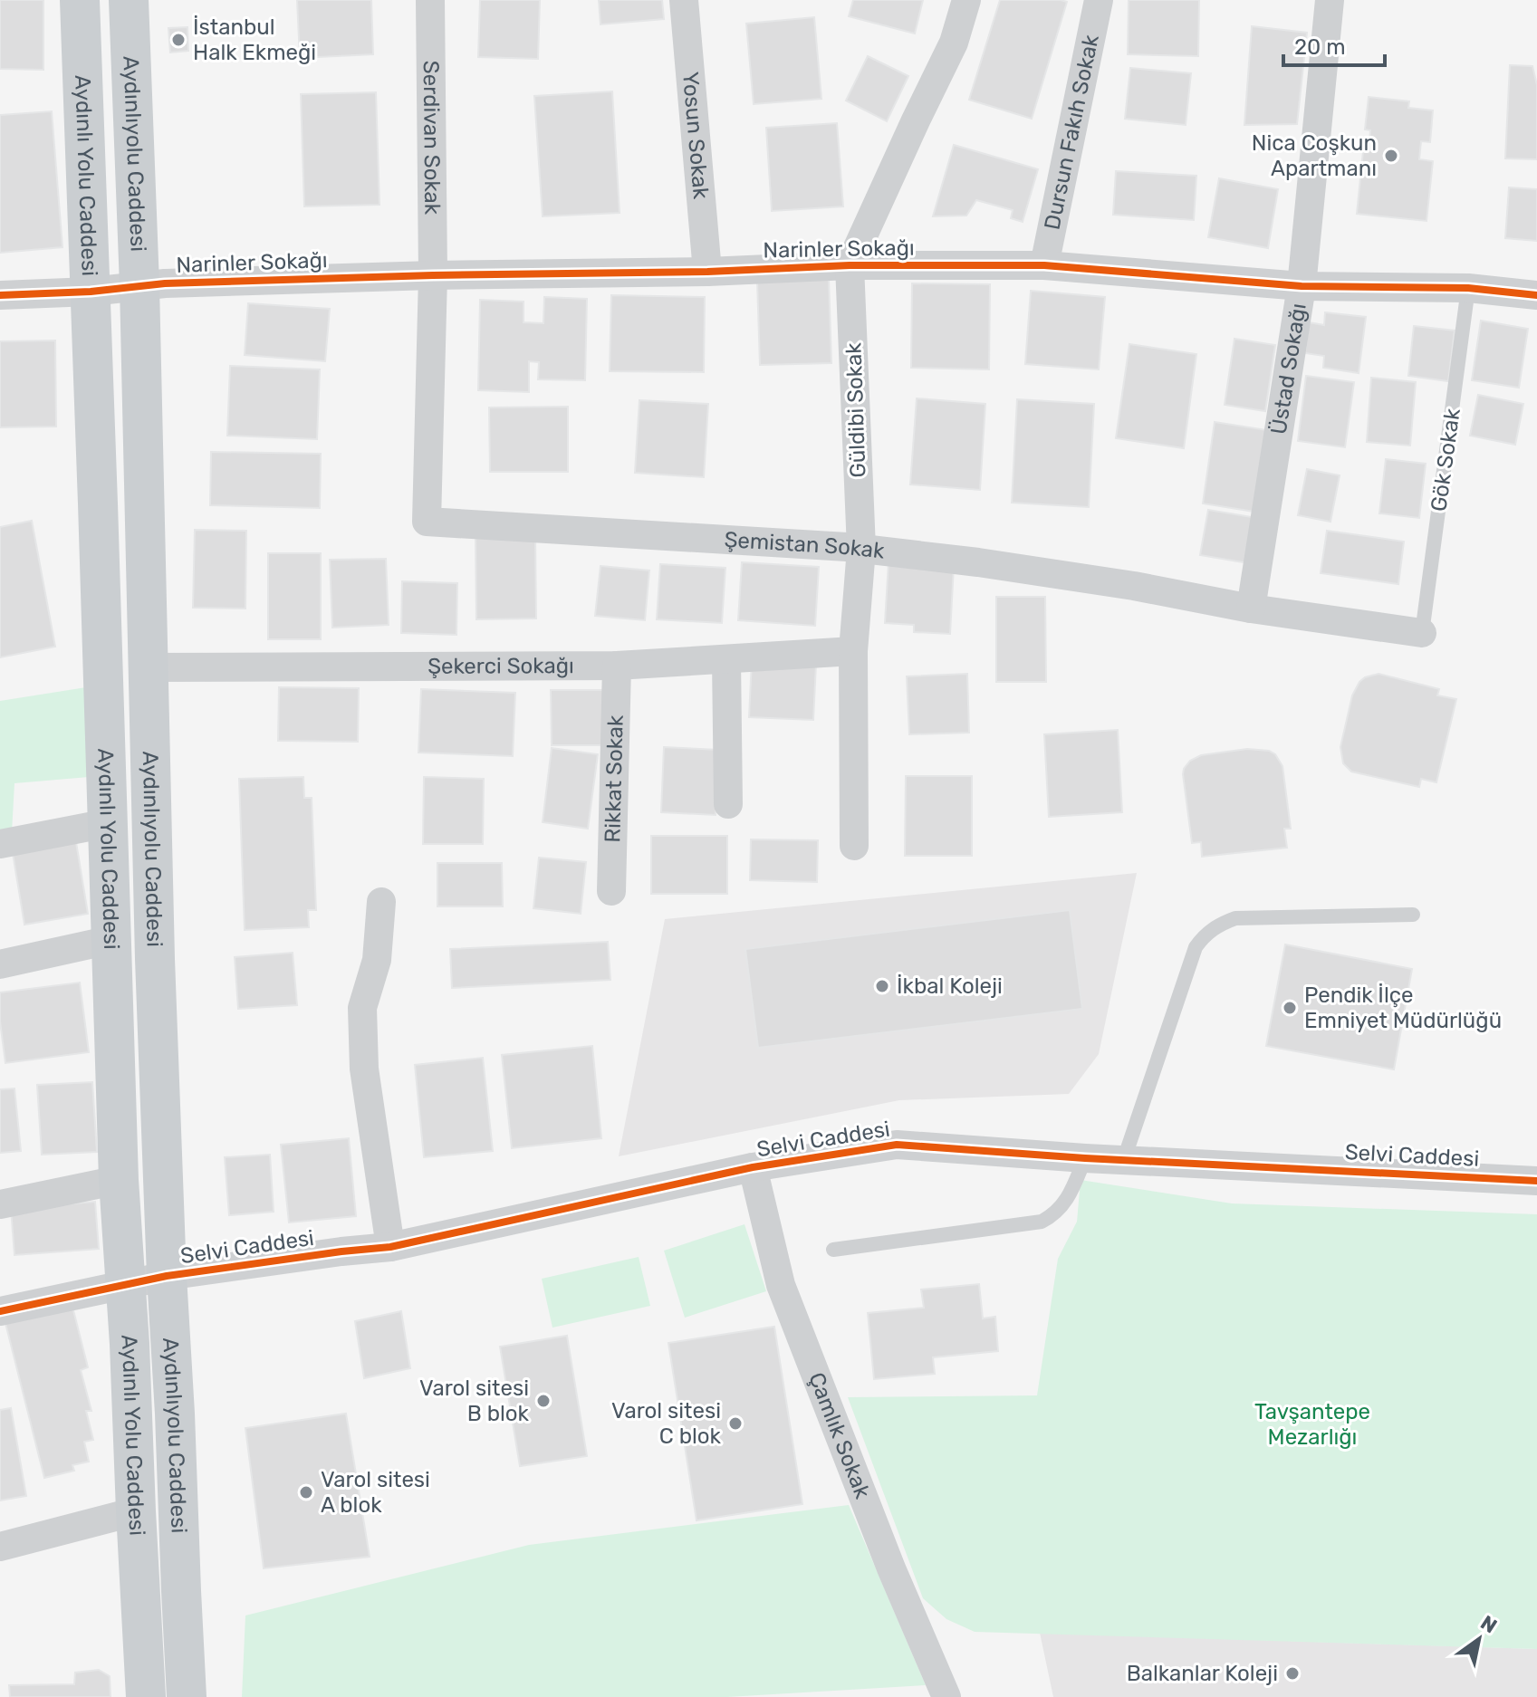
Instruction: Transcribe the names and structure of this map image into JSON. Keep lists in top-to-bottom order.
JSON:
{
  "streets": {
    "main road": ["Aydınlıyolu Caddesi", "Aydınlı Yolu Caddesi"],
    "street": [
      "Dursun Fakıh Sokak",
      "Yosun Sokak",
      "Serdivan Sokak",
      "Narinler Sokağı",
      "Üstad Sokağı",
      "Güldibi Sokak",
      "Şemistan Sokak",
      "Şekerci Sokağı",
      "Rikkat Sokak",
      "Selvi Caddesi",
      "Çamlık Sokak"
    ],
    "lane": ["Gök Sokak"]
  },
  "crossings": [
    ["Dursun Fakıh Sokak", "Narinler Sokağı"],
    ["Yosun Sokak", "Narinler Sokağı"],
    ["Serdivan Sokak", "Narinler Sokağı"],
    ["Serdivan Sokak", "Şemistan Sokak"],
    ["Aydınlıyolu Caddesi", "Narinler Sokağı"],
    ["Aydınlıyolu Caddesi", "Şekerci Sokağı"],
    ["Aydınlıyolu Caddesi", "Selvi Caddesi"],
    ["Aydınlı Yolu Caddesi", "Narinler Sokağı"],
    ["Aydınlı Yolu Caddesi", "Selvi Caddesi"],
    ["Narinler Sokağı", "Üstad Sokağı"],
    ["Narinler Sokağı", "Güldibi Sokak"],
    ["Narinler Sokağı", "Gök Sokak"],
    ["Narinler Sokağı", "Şemistan Sokak"],
    ["Üstad Sokağı", "Şemistan Sokak"],
    ["Güldibi Sokak", "Şemistan Sokak"],
    ["Güldibi Sokak", "Şekerci Sokağı"],
    ["Gök Sokak", "Şemistan Sokak"],
    ["Şekerci Sokağı", "Rikkat Sokak"],
    ["Selvi Caddesi", "Çamlık Sokak"]
  ],
  "parks": ["Tavşantepe Mezarlığı"],
  "places": [
    "İstanbul Halk Ekmeği",
    "Nica Coşkun Apartmanı",
    "İkbal Koleji",
    "Pendik İlçe Emniyet Müdürlüğü",
    "Varol sitesi B blok",
    "Varol sitesi C blok",
    "Varol sitesi A blok",
    "Balkanlar Koleji"
  ],
  "scale_bar": "20 m",
  "north": "top right"
}
